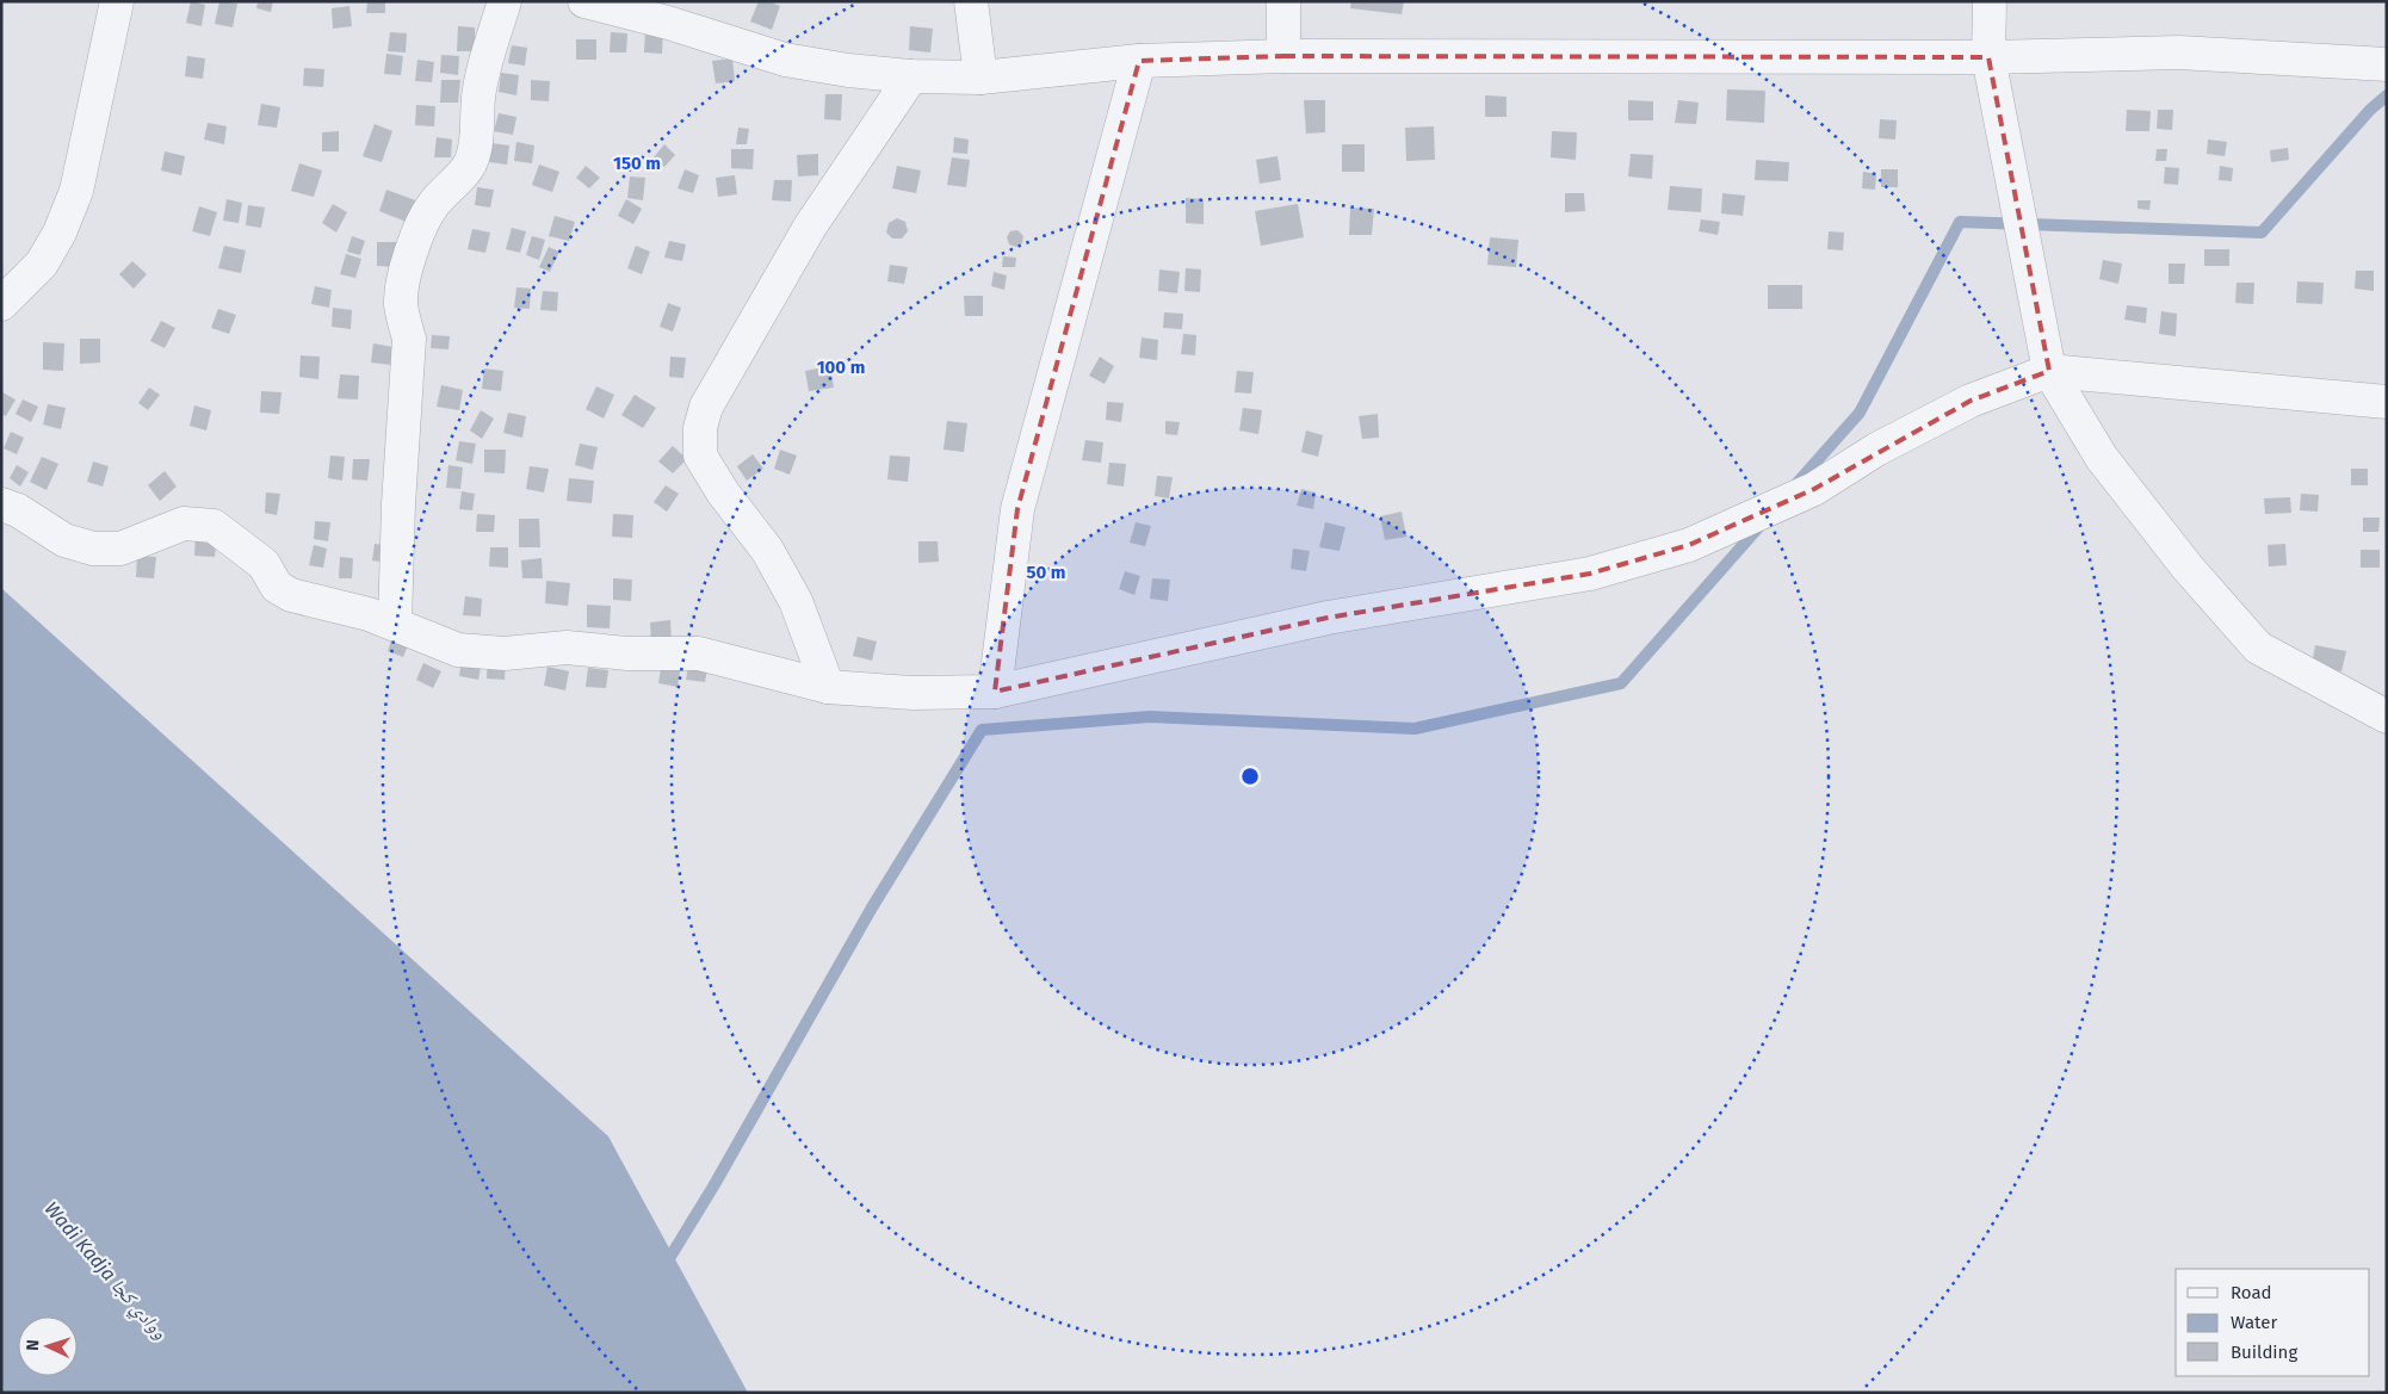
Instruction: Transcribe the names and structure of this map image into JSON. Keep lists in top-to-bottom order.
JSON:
{
  "water": ["Wadi Kadja ووادي كجا"],
  "legend": ["Road", "Water", "Building"],
  "north": "left",
  "rings": ["150 m", "100 m", "50 m"]
}
